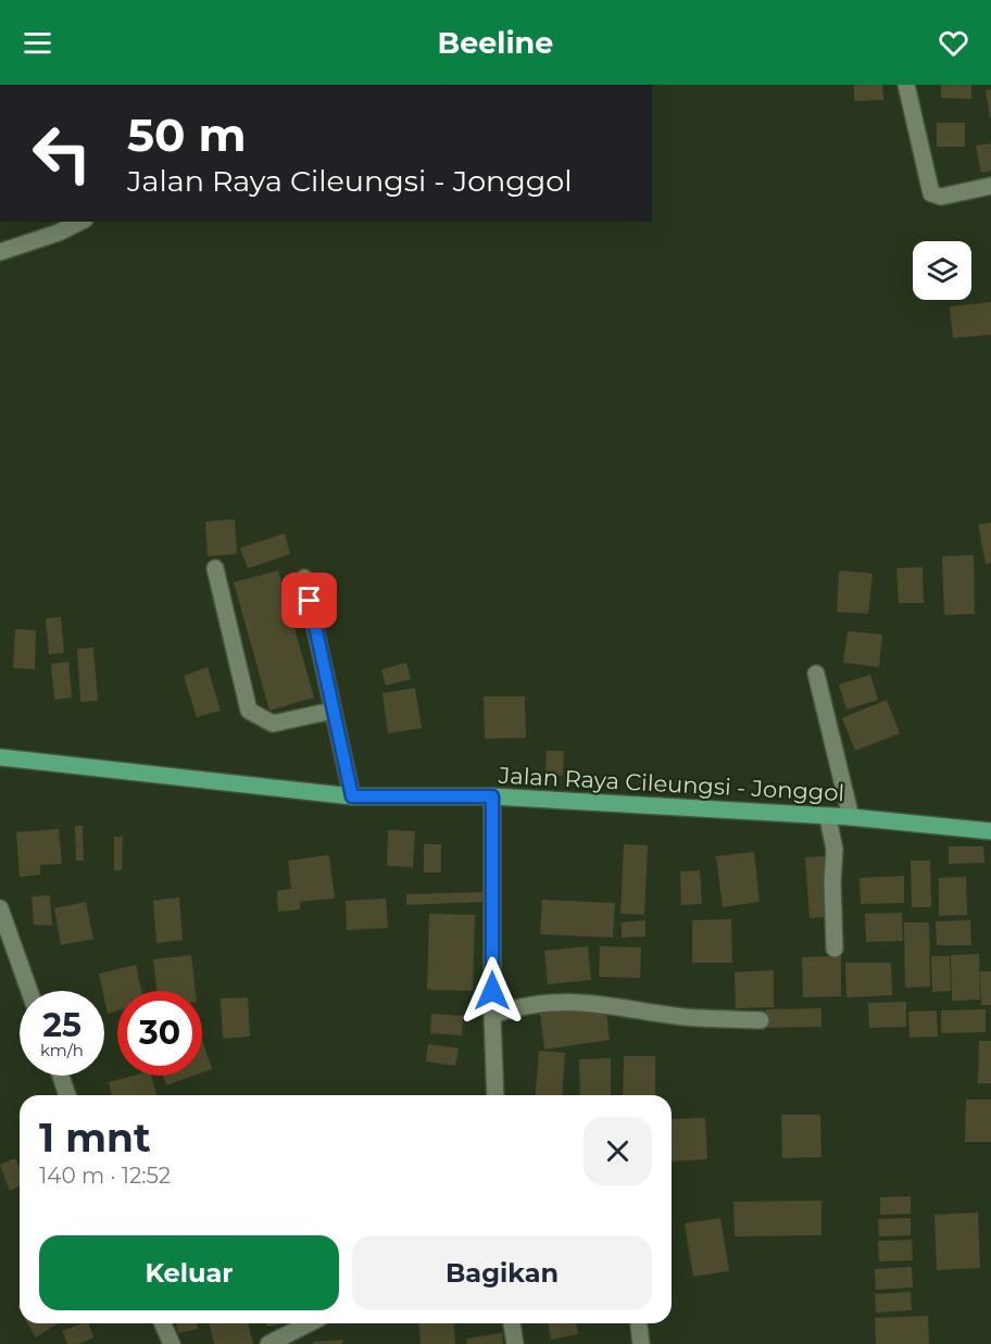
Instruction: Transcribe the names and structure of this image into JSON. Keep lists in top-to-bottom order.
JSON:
{
  "streets": {
    "main road": ["Jalan Raya Cileungsi - Jonggol"]
  },
  "page": {
    "header": "Beeline",
    "turn": ["50 m", "Jalan Raya Cileungsi - Jonggol"],
    "speed": "25 km/h",
    "limit": "30",
    "heading": ["1 mnt", "140 m · 12:52"],
    "buttons": ["Keluar", "Bagikan"]
  }
}
